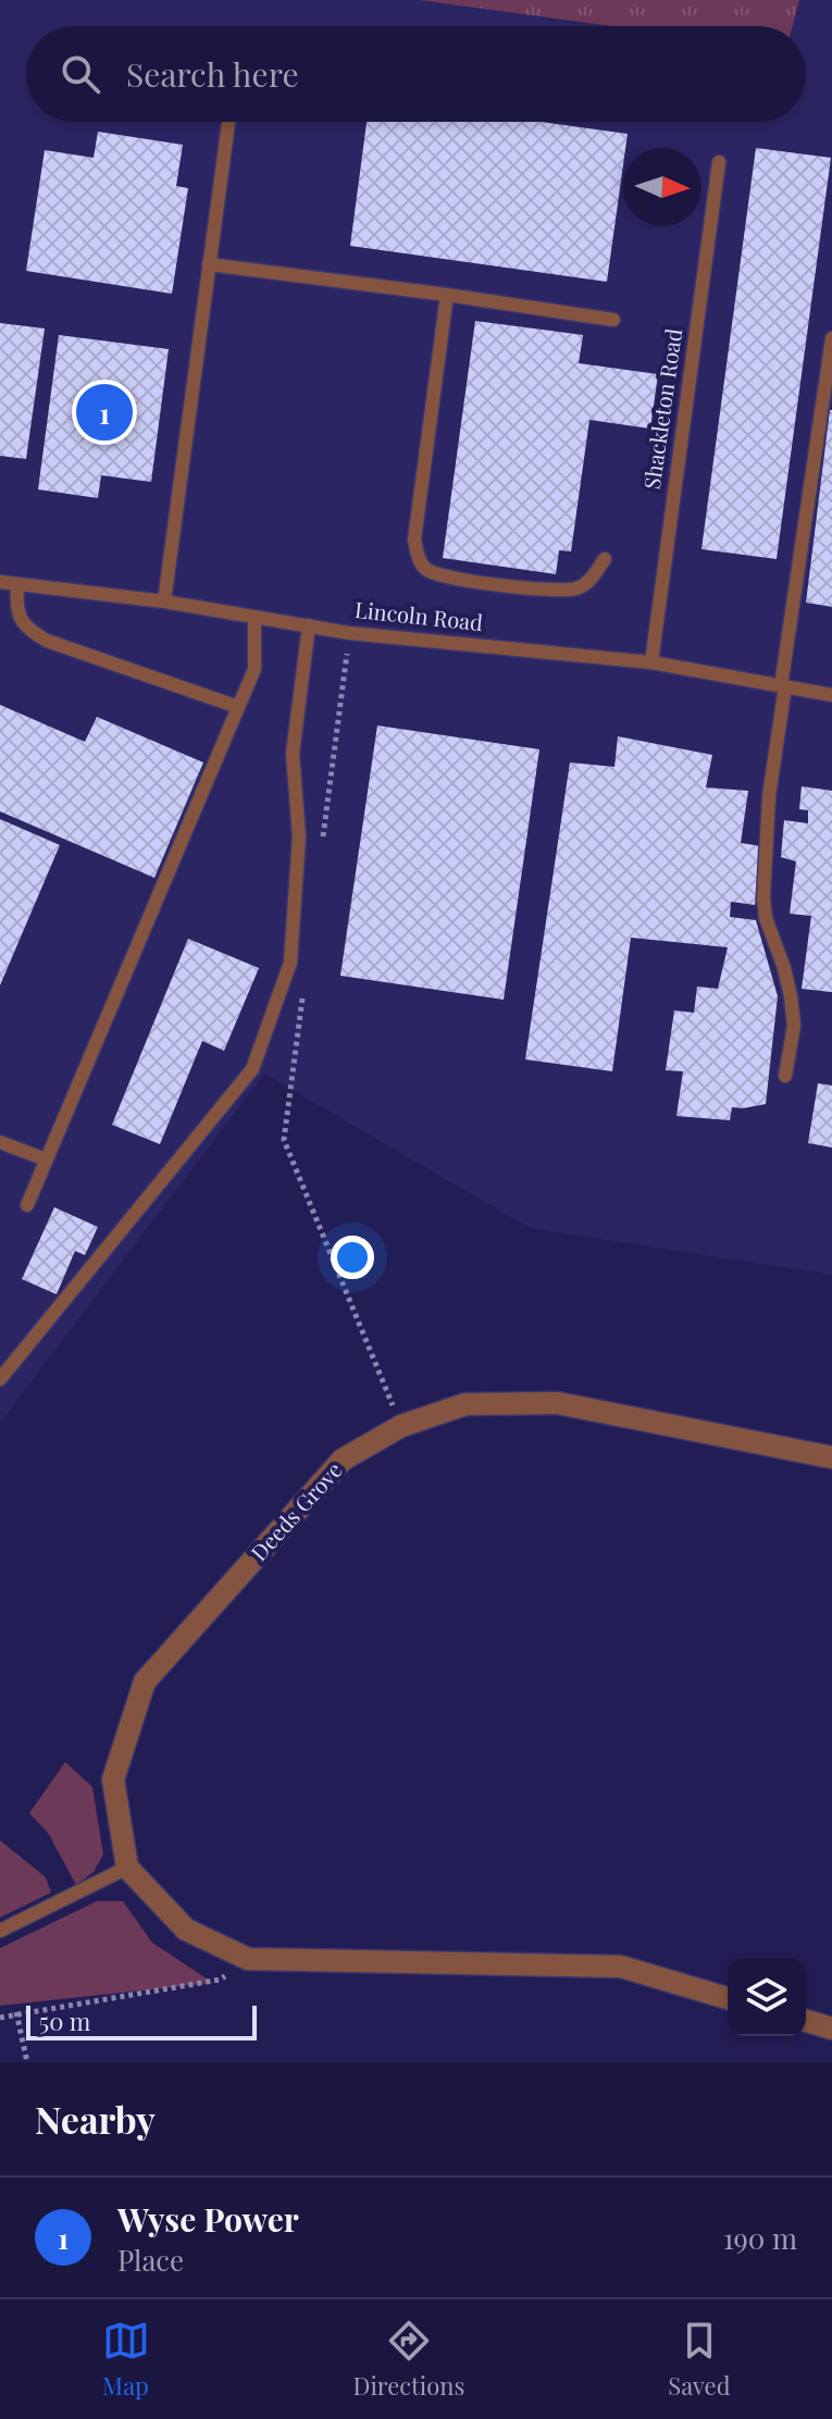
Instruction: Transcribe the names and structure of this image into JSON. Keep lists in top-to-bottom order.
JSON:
{
  "streets": {
    "street": ["Deeds Grove"],
    "lane": ["Shackleton Road", "Lincoln Road"]
  },
  "crossings": [
    ["Shackleton Road", "Lincoln Road"]
  ],
  "scale_bar": "50 m",
  "north": "right",
  "page": {
    "search": "Search here",
    "pins": "1",
    "scale": "50 m",
    "heading": "Nearby",
    "list": [
      {
        "mark": "1",
        "name": "Wyse Power",
        "note": "Place",
        "value": "190 m"
      }
    ],
    "nav": ["Map", "Directions", "Saved"]
  }
}
